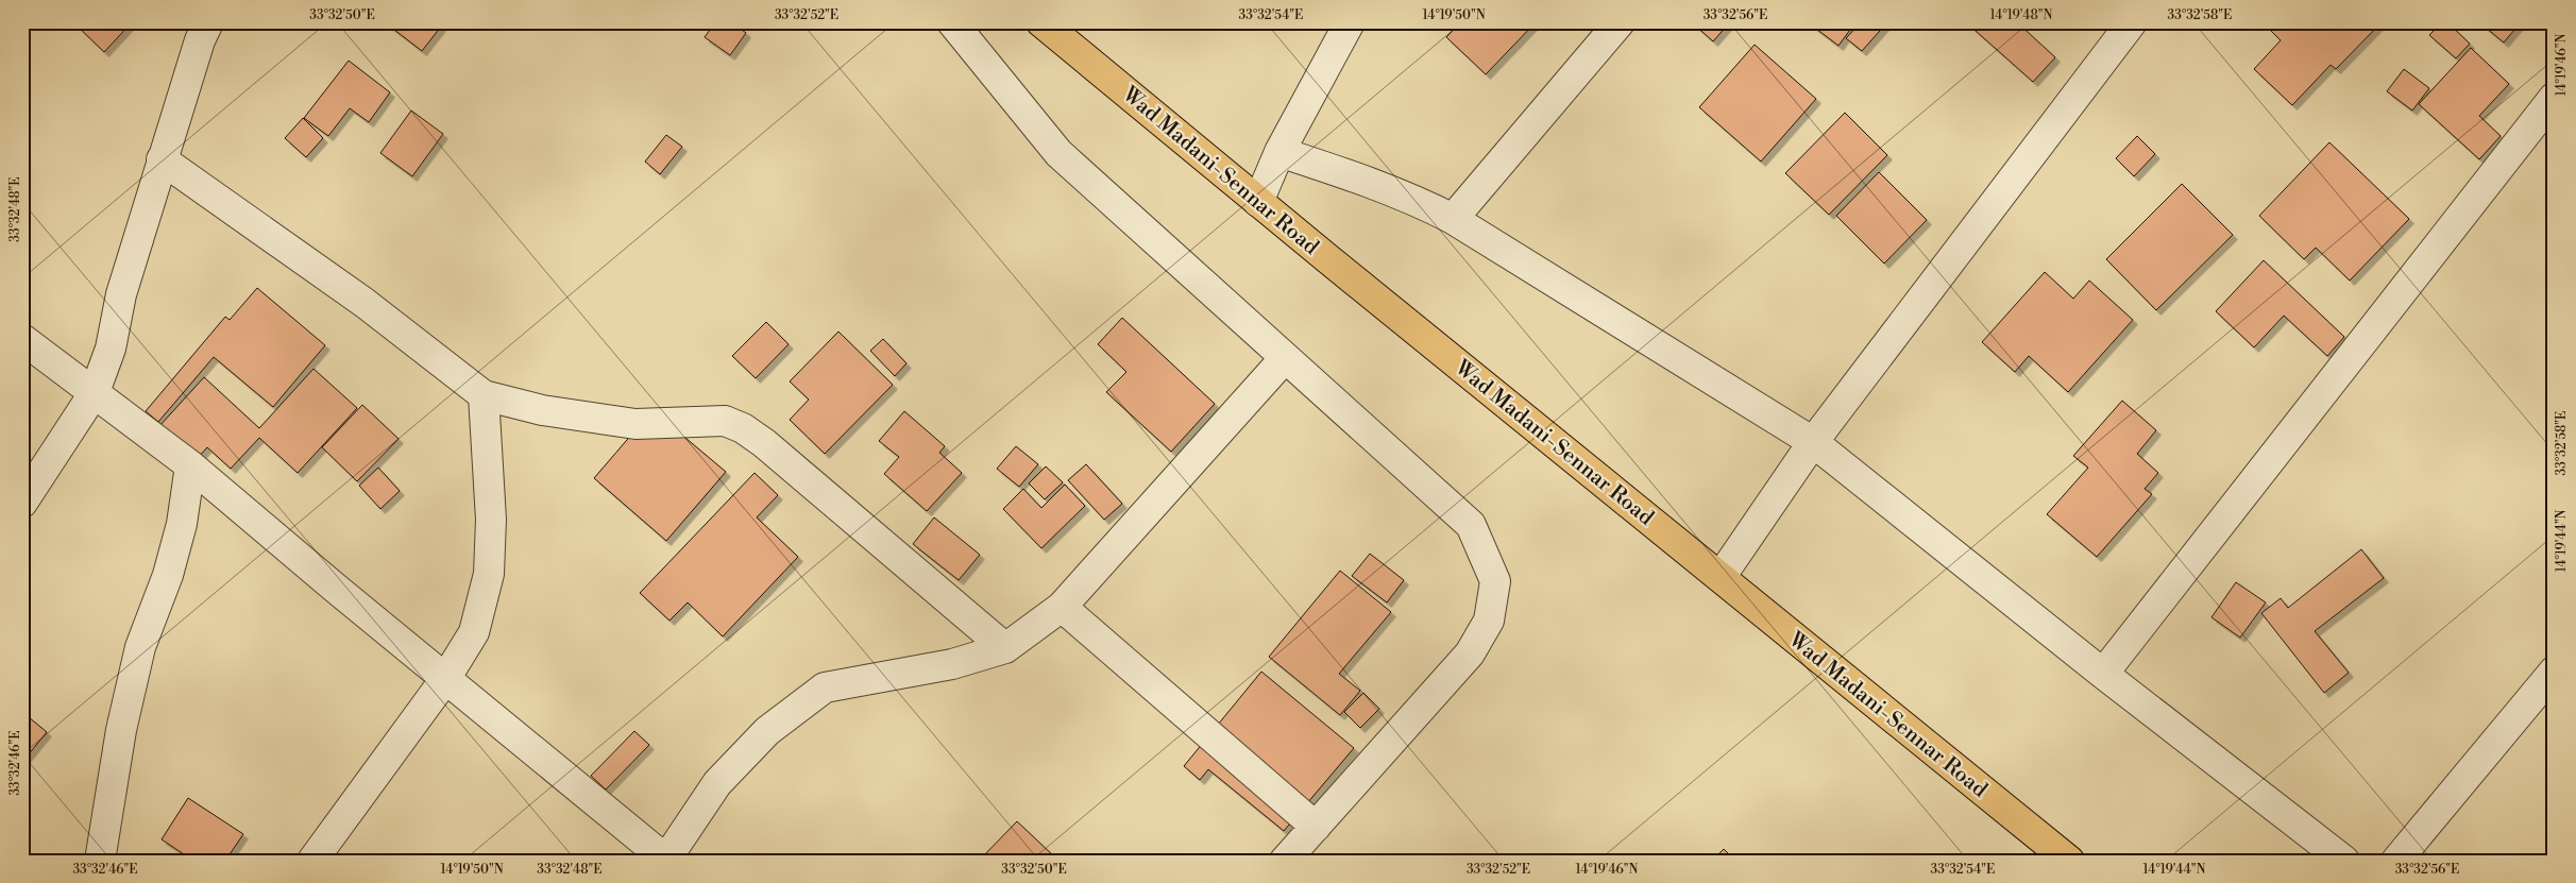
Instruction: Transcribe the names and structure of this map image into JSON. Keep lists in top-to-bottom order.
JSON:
{
  "streets": {
    "highway": ["Wad Madani-Sennar Road"]
  },
  "coordinates": [
    "33°32'50\"E",
    "33°32'52\"E",
    "33°32'54\"E",
    "14°19'50\"N",
    "33°32'56\"E",
    "14°19'48\"N",
    "33°32'58\"E",
    "14°19'46\"N",
    "33°32'48\"E",
    "14°19'44\"N",
    "33°32'46\"E"
  ]
}
